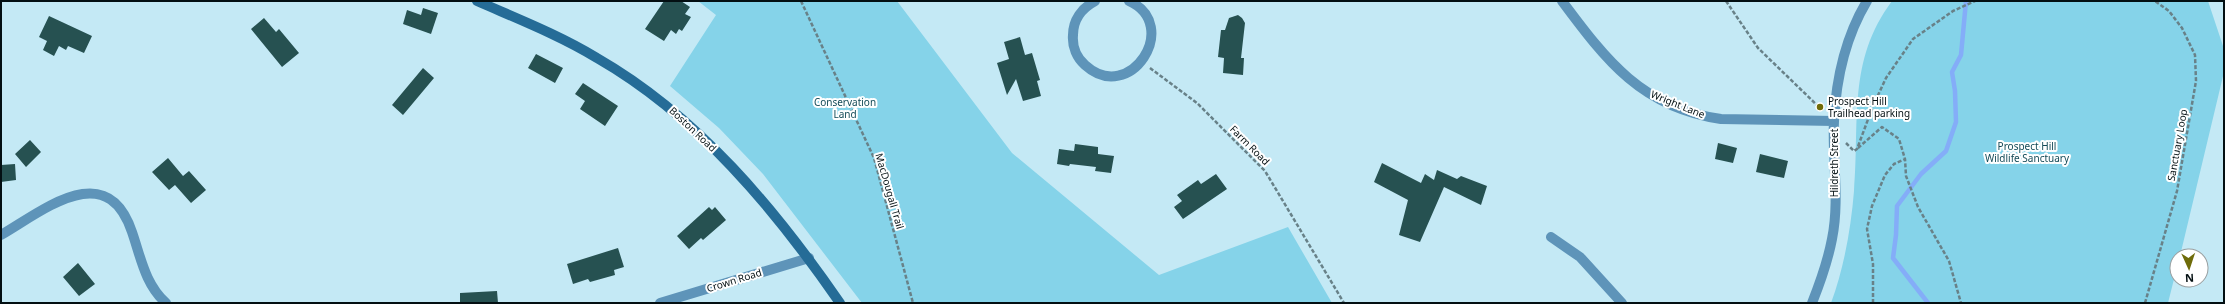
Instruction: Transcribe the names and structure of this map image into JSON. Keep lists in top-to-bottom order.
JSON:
{
  "streets": {
    "main road": ["Boston Road"],
    "street": ["Wright Lane", "Hildreth Street", "Crown Road"],
    "path": ["Farm Road", "Sanctuary Loop", "MacDougall Trail"]
  },
  "crossings": [
    ["Wright Lane", "Hildreth Street"],
    ["Boston Road", "Crown Road"]
  ],
  "parks": ["Conservation Land", "Prospect Hill Wildlife Sanctuary"],
  "places": ["Prospect Hill Trailhead parking"],
  "north": "bottom"
}
